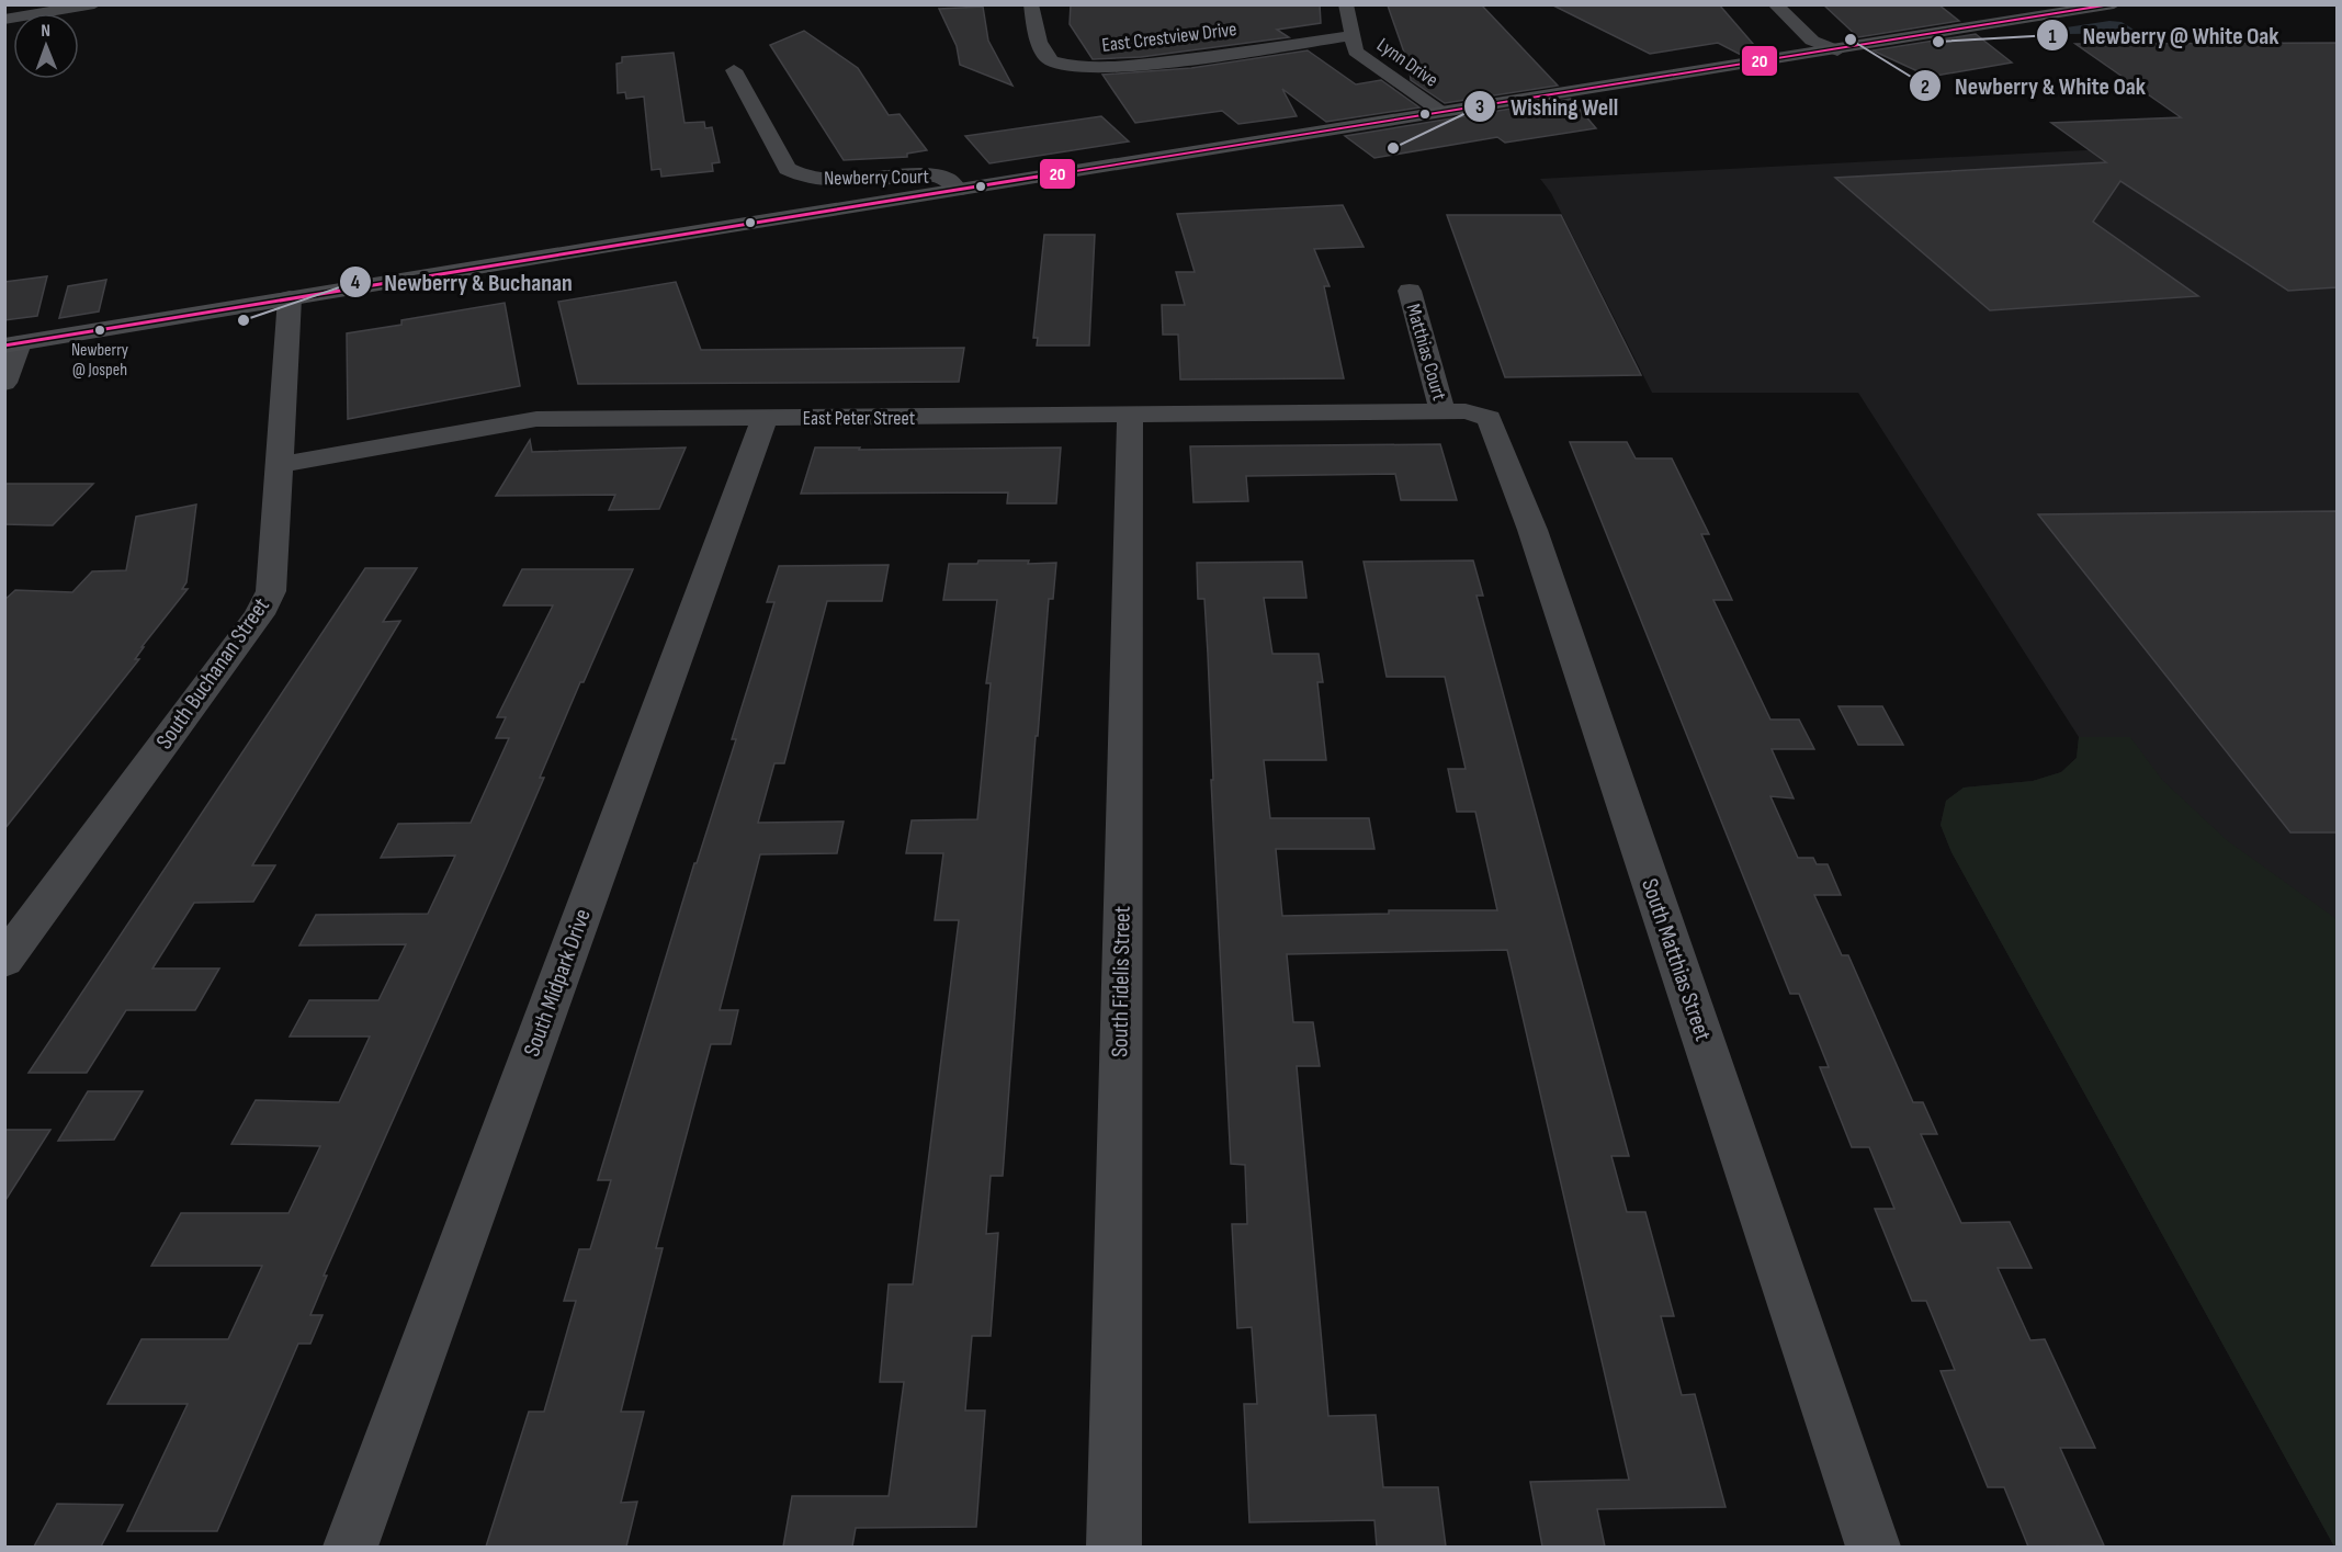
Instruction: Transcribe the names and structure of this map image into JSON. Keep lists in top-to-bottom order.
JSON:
{
  "streets": {
    "street": [
      "East Crestview Drive",
      "Lynn Drive",
      "Newberry Court",
      "Matthias Court",
      "East Peter Street",
      "South Buchanan Street",
      "South Matthias Street",
      "South Fidelis Street",
      "South Midpark Drive"
    ]
  },
  "crossings": [
    ["East Crestview Drive", "Lynn Drive"],
    ["Matthias Court", "East Peter Street"],
    ["Matthias Court", "South Matthias Street"],
    ["East Peter Street", "South Buchanan Street"],
    ["East Peter Street", "South Matthias Street"],
    ["East Peter Street", "South Fidelis Street"],
    ["East Peter Street", "South Midpark Drive"]
  ],
  "places": [
    "Newberry & White Oak",
    "Newberry @ White Oak",
    "Wishing Well",
    "Newberry & Buchanan",
    "Newberry @ Jospeh"
  ],
  "lines": ["transit line 20"],
  "north": "top"
}
